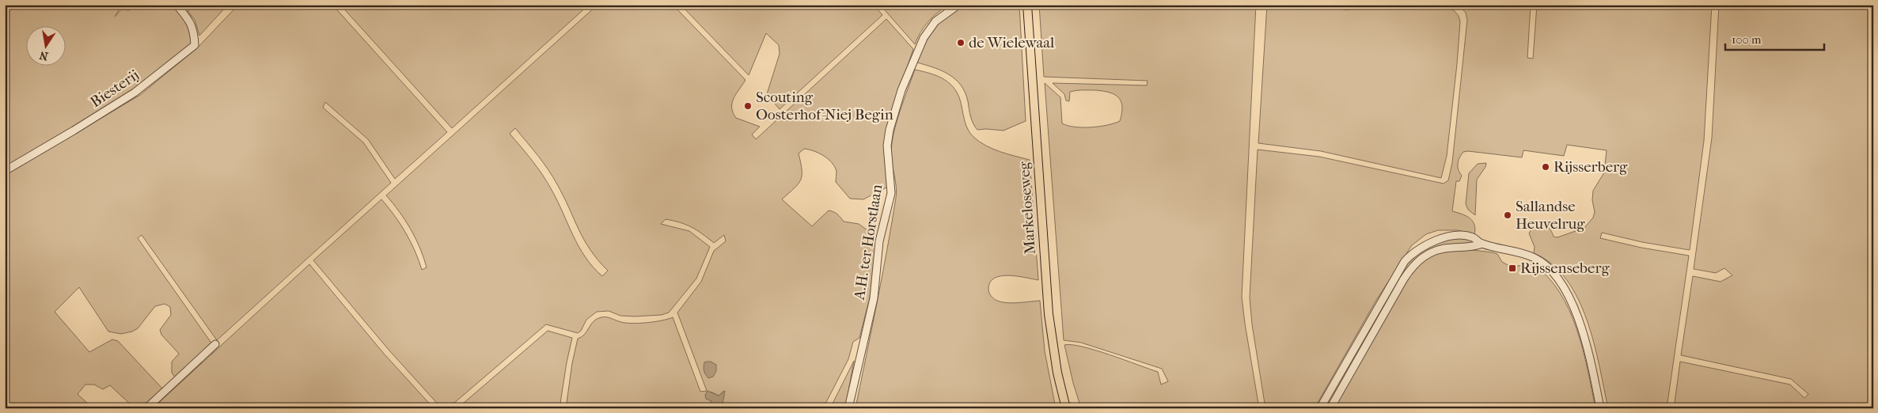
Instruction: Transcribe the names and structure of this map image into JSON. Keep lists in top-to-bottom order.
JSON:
{
  "streets": {
    "main road": ["Markeloseweg"],
    "street": ["Biesterij", "A.H. ter Horstlaan"]
  },
  "places": {
    "other": [
      "de Wielewaal",
      "Scouting Oosterhof-Niej Begin",
      "Rijsserberg",
      "Sallandse Heuvelrug"
    ],
    "transit": ["Rijssenseberg"]
  },
  "scale_bar": "100 m",
  "north": "bottom"
}
